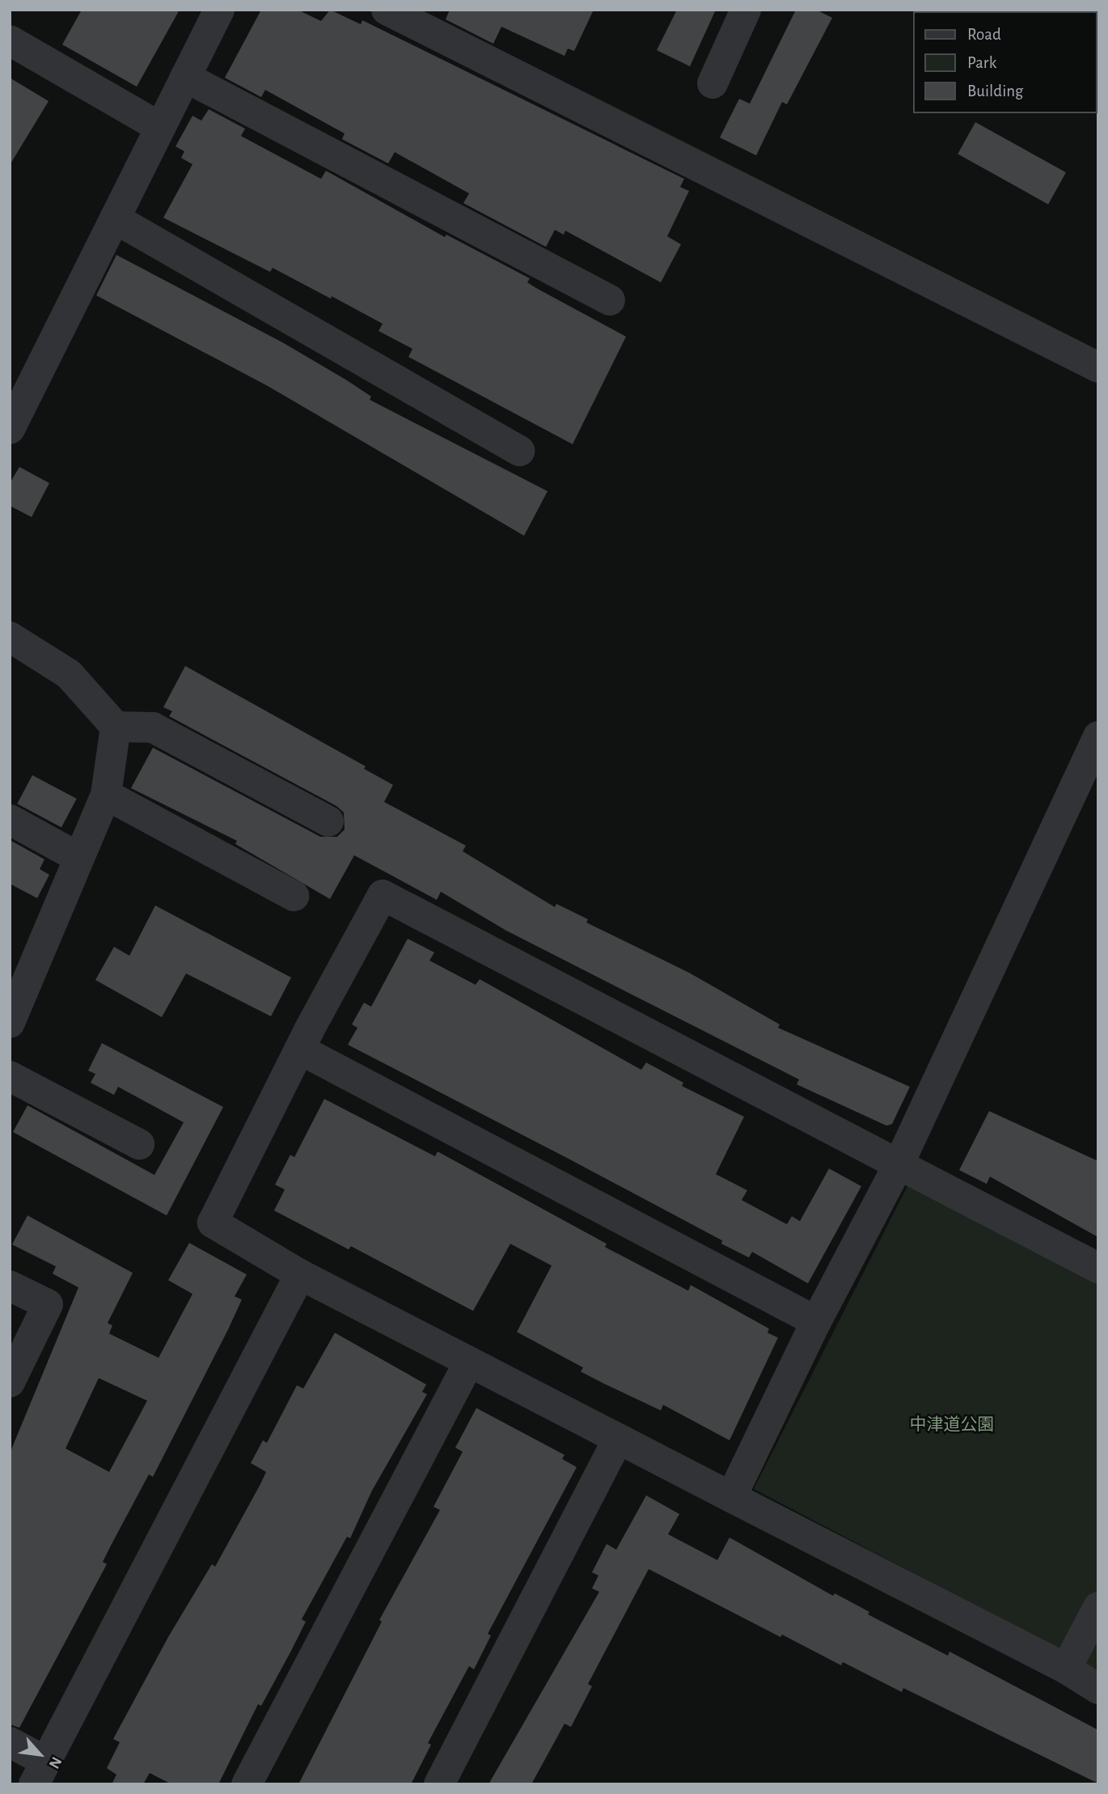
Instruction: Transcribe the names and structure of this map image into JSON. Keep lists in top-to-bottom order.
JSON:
{
  "parks": ["中津道公園"],
  "legend": ["Road", "Park", "Building"],
  "north": "bottom right"
}
